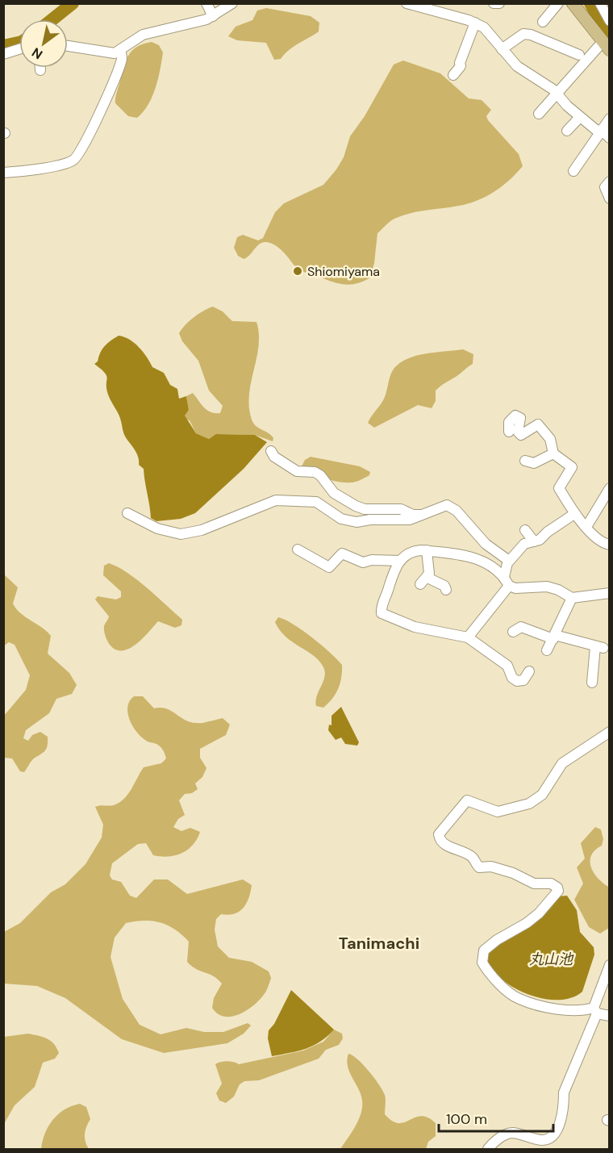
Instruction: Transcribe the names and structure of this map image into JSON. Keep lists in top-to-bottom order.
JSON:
{
  "districts": ["Tanimachi"],
  "water": ["丸山池"],
  "places": ["Shiomiyama"],
  "scale_bar": "100 m",
  "north": "bottom left"
}
